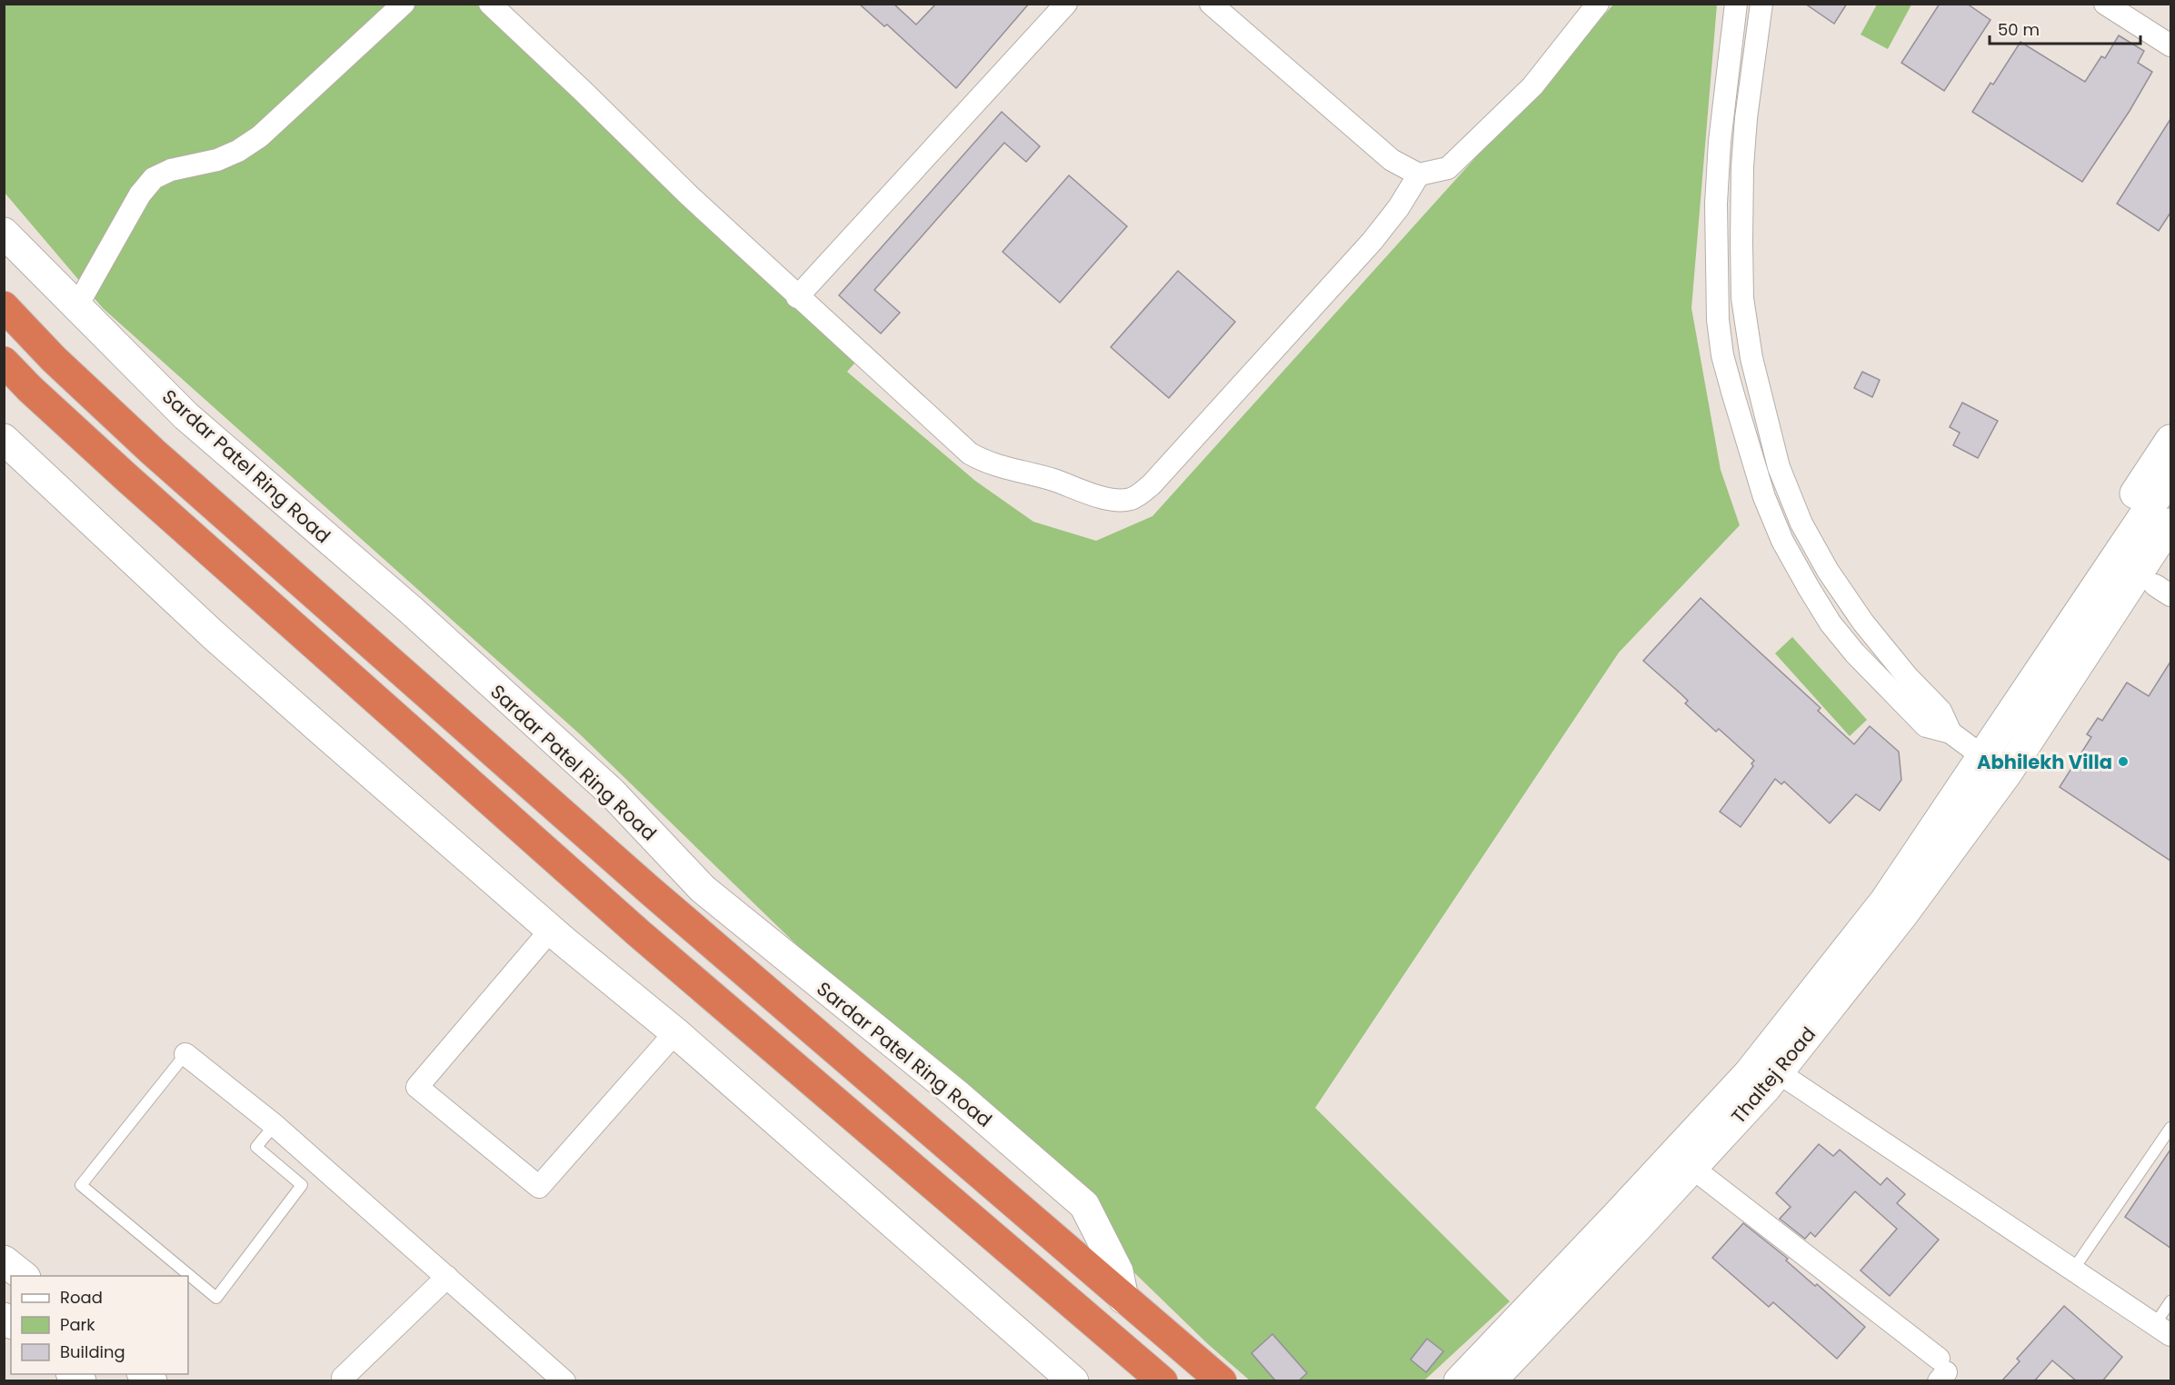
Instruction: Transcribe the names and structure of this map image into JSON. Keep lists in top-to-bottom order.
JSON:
{
  "streets": {
    "highway": ["Sardar Patel Ring Road"],
    "street": ["Thaltej Road"]
  },
  "places": ["Abhilekh Villa"],
  "legend": ["Road", "Park", "Building"],
  "scale_bar": "50 m"
}
